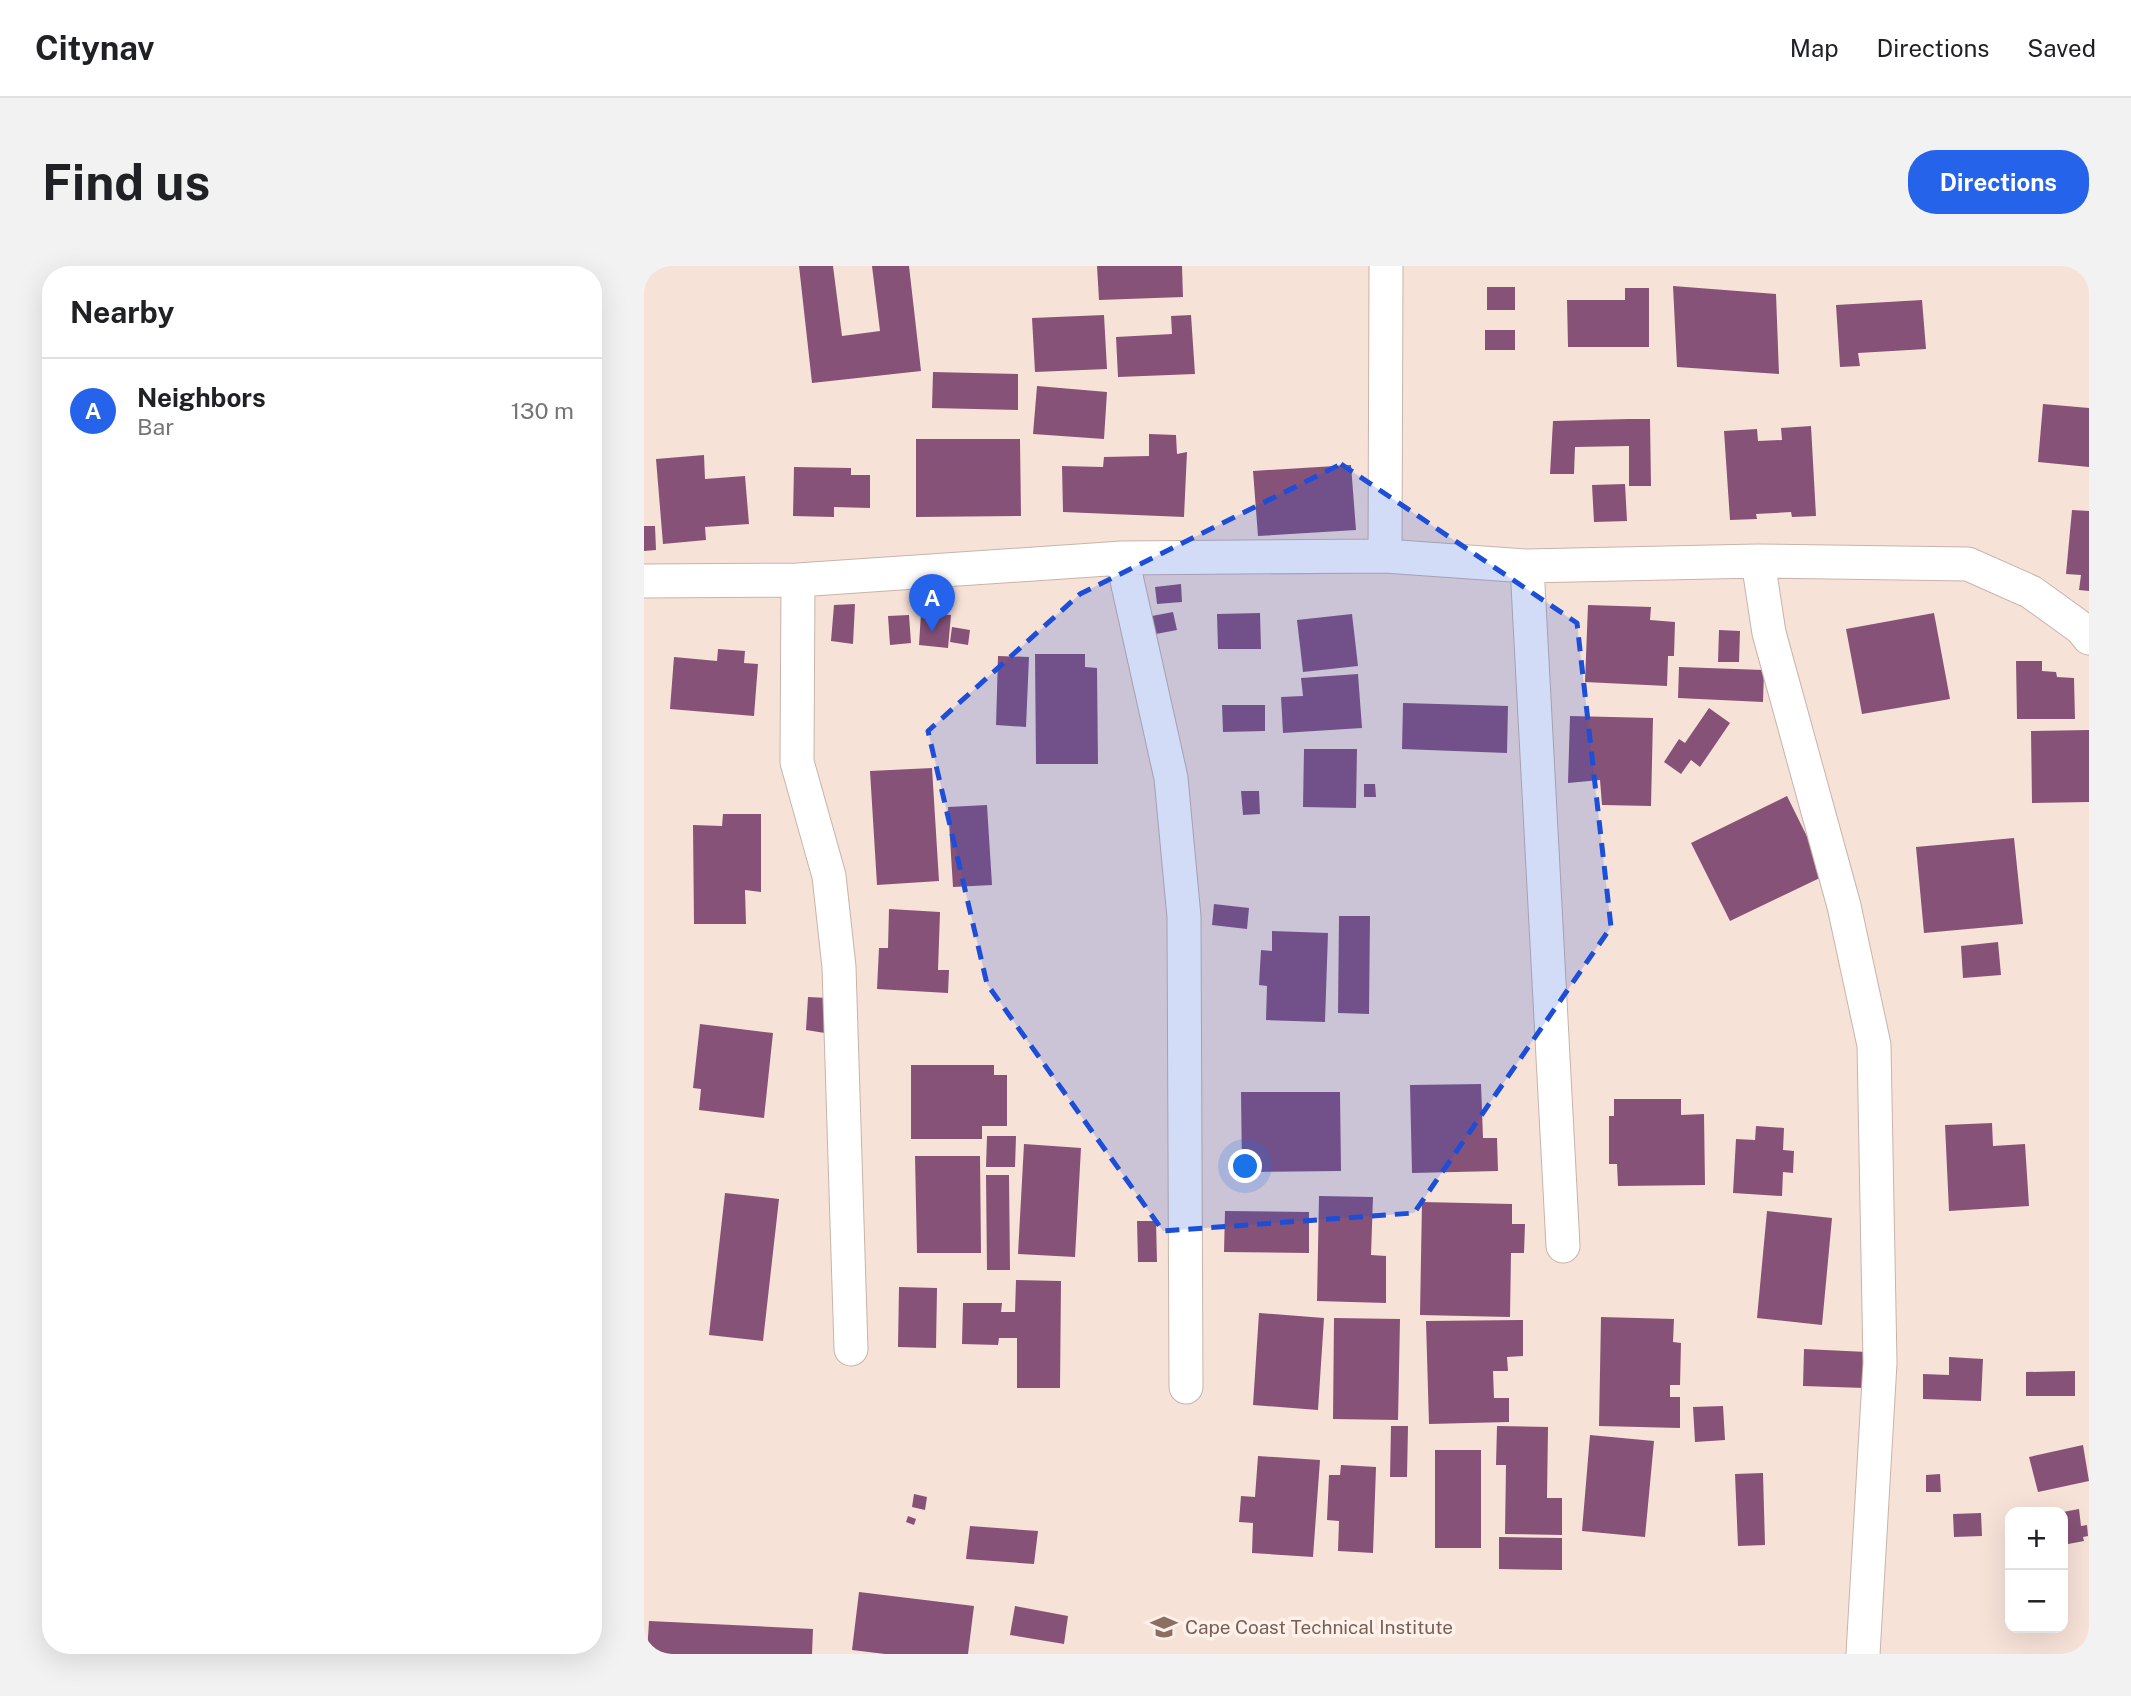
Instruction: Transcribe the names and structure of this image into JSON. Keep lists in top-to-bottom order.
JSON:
{
  "places": {
    "school or university": ["Cape Coast Technical Institute"]
  },
  "page": {
    "header": "Citynav",
    "nav": ["Map", "Directions", "Saved"],
    "buttons": "Directions",
    "title": "Find us",
    "heading": "Nearby",
    "list": [
      {
        "mark": "A",
        "name": "Neighbors",
        "note": "Bar",
        "value": "130 m"
      }
    ],
    "pins": "A",
    "map_buttons": ["+", "−"]
  }
}
